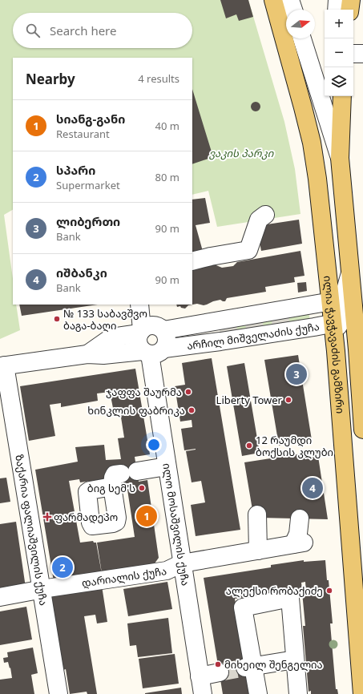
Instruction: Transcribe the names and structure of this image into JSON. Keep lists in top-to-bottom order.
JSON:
{
  "streets": {
    "main road": ["ილია ჭავჭავაძის გამზირი"],
    "street": [
      "არჩილ მიშველაძის ქუჩა",
      "ილო მოსაშვილის ქუჩა",
      "ზაქარია ფალიაშვილის ქუჩა",
      "დარიალის ქუჩა"
    ]
  },
  "crossings": [
    ["არჩილ მიშველაძის ქუჩა", "ილია ჭავჭავაძის გამზირი"],
    ["არჩილ მიშველაძის ქუჩა", "ილო მოსაშვილის ქუჩა"],
    ["არჩილ მიშველაძის ქუჩა", "ზაქარია ფალიაშვილის ქუჩა"],
    ["ილო მოსაშვილის ქუჩა", "დარიალის ქუჩა"],
    ["ზაქარია ფალიაშვილის ქუჩა", "დარიალის ქუჩა"]
  ],
  "parks": ["ვაკის პარკი"],
  "places": {
    "other": [
      "№ 133 საბავშვო ბაგა-ბაღი",
      "ჯაფფა შაურმა",
      "Liberty Tower",
      "ხინკლის ფაბრიკა",
      "12 რაუმდი ბოქსის კლუბი",
      "ბიგ სემ'ს",
      "ალექსი რობაქიძე",
      "მიხეილ შენგელია"
    ],
    "health": ["ფარმადეპო"]
  },
  "north": "right",
  "page": {
    "map_buttons": ["+", "−"],
    "search": "Search here",
    "heading": ["Nearby", "4 results"],
    "list": [
      {
        "mark": "1",
        "name": "სიანგ-განი",
        "note": "Restaurant",
        "value": "40 m"
      },
      {
        "mark": "2",
        "name": "სპარი",
        "note": "Supermarket",
        "value": "80 m"
      },
      {
        "mark": "3",
        "name": "ლიბერთი",
        "note": "Bank",
        "value": "90 m"
      },
      {
        "mark": "4",
        "name": "იშბანკი",
        "note": "Bank",
        "value": "90 m"
      }
    ],
    "pins": [
      "3",
      "4",
      "1",
      "2"
    ]
  }
}
